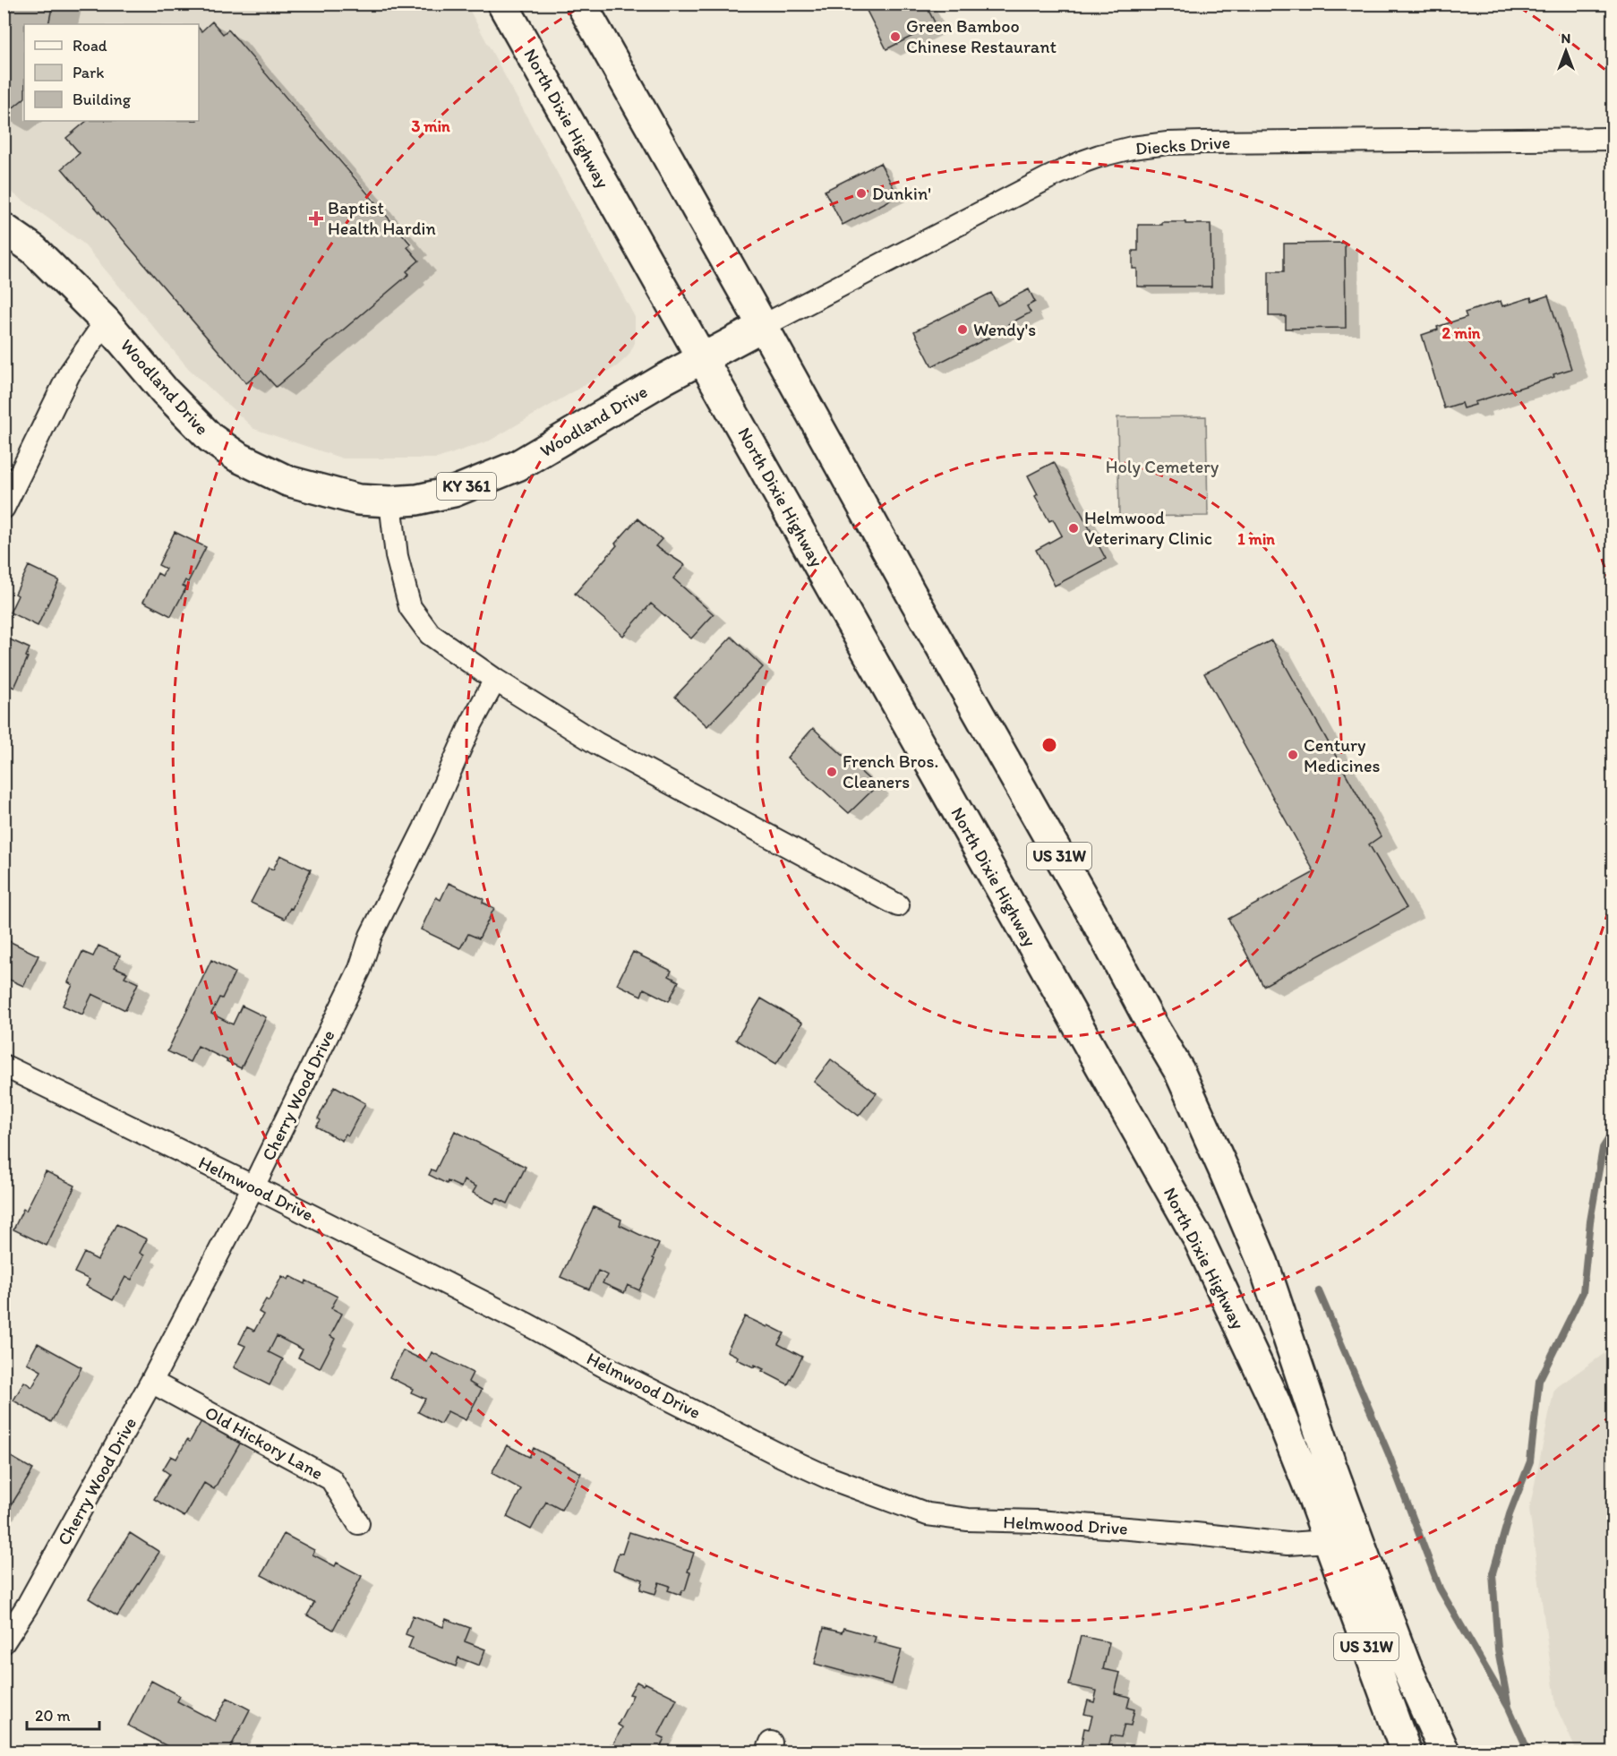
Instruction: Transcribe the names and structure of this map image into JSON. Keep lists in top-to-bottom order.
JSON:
{
  "streets": {
    "main road": [
      "North Dixie Highway",
      "Woodland Drive",
      "KY 361",
      "US 31W"
    ],
    "street": [
      "Diecks Drive",
      "Cherry Wood Drive",
      "Helmwood Drive",
      "Old Hickory Lane"
    ]
  },
  "crossings": [
    ["North Dixie Highway", "Woodland Drive"],
    ["North Dixie Highway", "Helmwood Drive"],
    ["Diecks Drive", "Woodland Drive"],
    ["Diecks Drive", "US 31W"],
    ["Woodland Drive", "US 31W"],
    ["Cherry Wood Drive", "Helmwood Drive"],
    ["Cherry Wood Drive", "Old Hickory Lane"]
  ],
  "parks": ["Holy Cemetery"],
  "places": {
    "other": [
      "Green Bamboo Chinese Restaurant",
      "Dunkin'",
      "Wendy's",
      "Helmwood Veterinary Clinic",
      "Century Medicines",
      "French Bros. Cleaners"
    ],
    "health": ["Baptist Health Hardin"]
  },
  "legend": ["Road", "Park", "Building"],
  "scale_bar": "20 m",
  "north": "top",
  "rings": ["3 min", "2 min", "1 min"]
}
